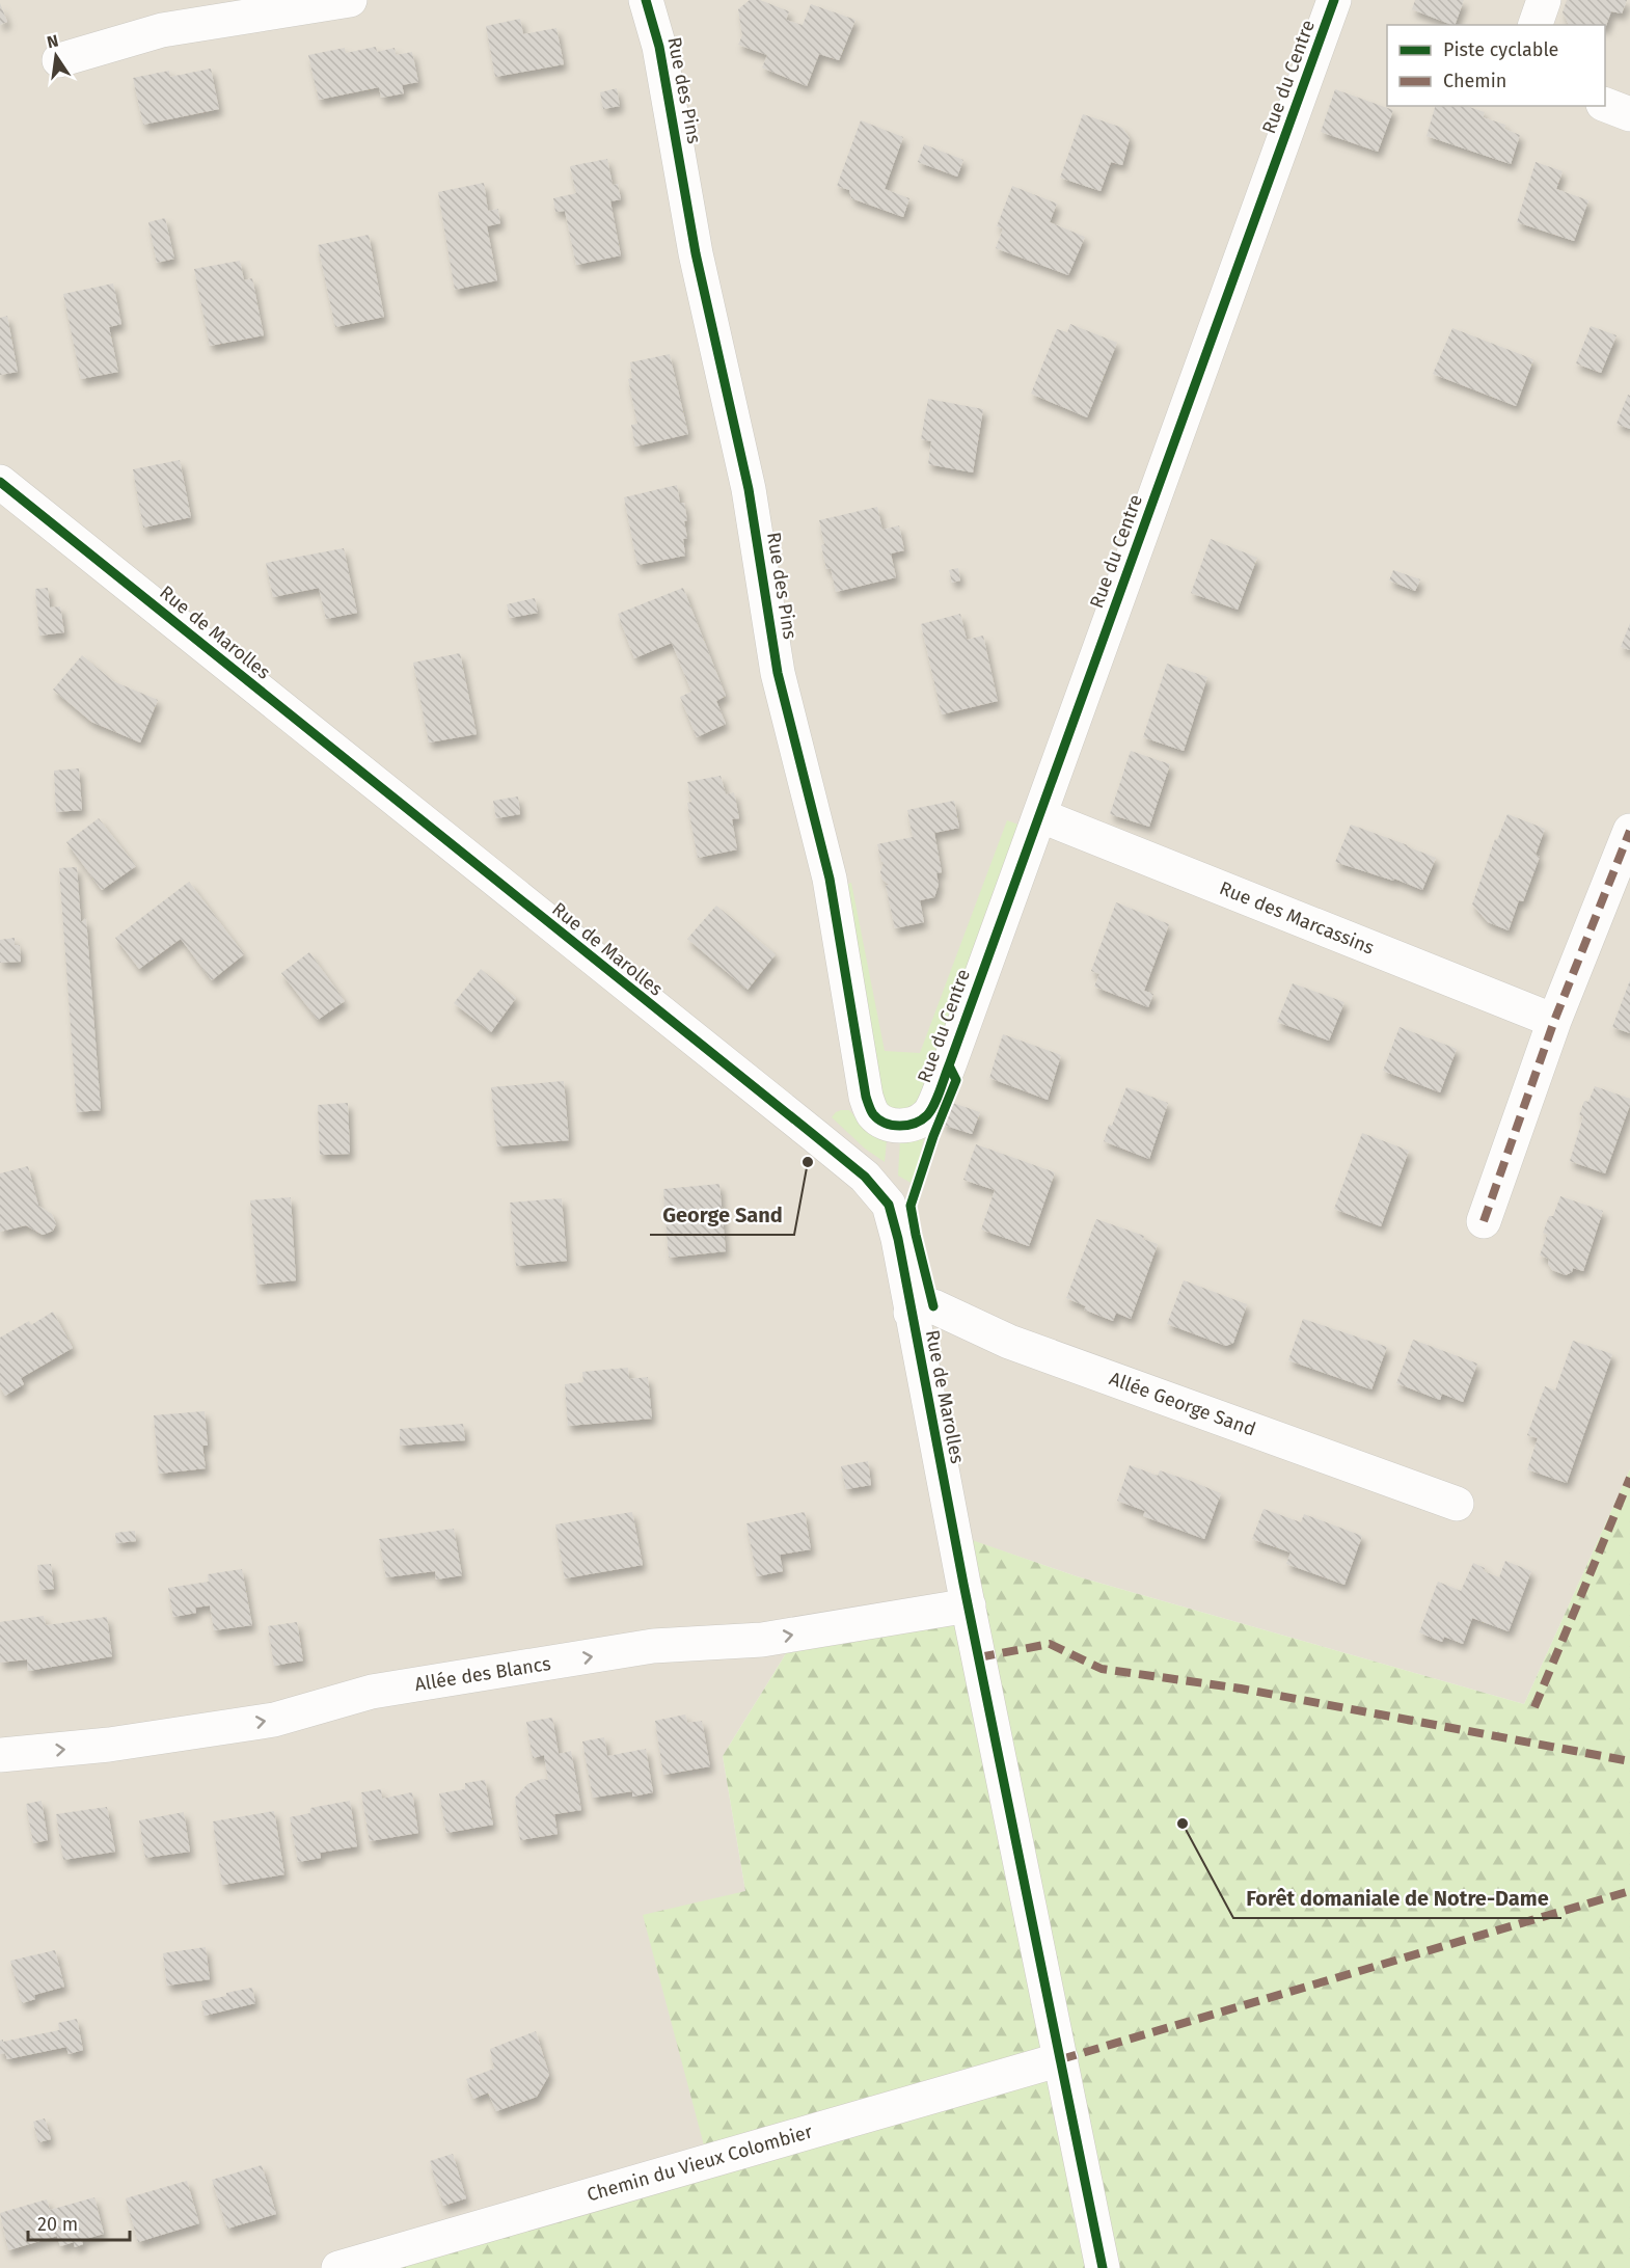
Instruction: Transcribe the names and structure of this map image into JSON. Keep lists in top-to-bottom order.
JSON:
{
  "streets": {
    "street": [
      "Rue du Centre",
      "Rue des Pins",
      "Rue de Marolles",
      "Rue des Marcassins",
      "Allée George Sand",
      "Allée des Blancs",
      "Chemin du Vieux Colombier"
    ]
  },
  "crossings": [
    ["Rue du Centre", "Rue des Pins"],
    ["Rue du Centre", "Rue des Marcassins"],
    ["Rue de Marolles", "Allée George Sand"],
    ["Rue de Marolles", "Allée des Blancs"],
    ["Rue de Marolles", "Chemin du Vieux Colombier"]
  ],
  "one_way": ["Allée des Blancs"],
  "places": ["George Sand", "Forêt domaniale de Notre-Dame"],
  "legend": ["Piste cyclable", "Chemin"],
  "scale_bar": "20 m",
  "north": "top"
}
